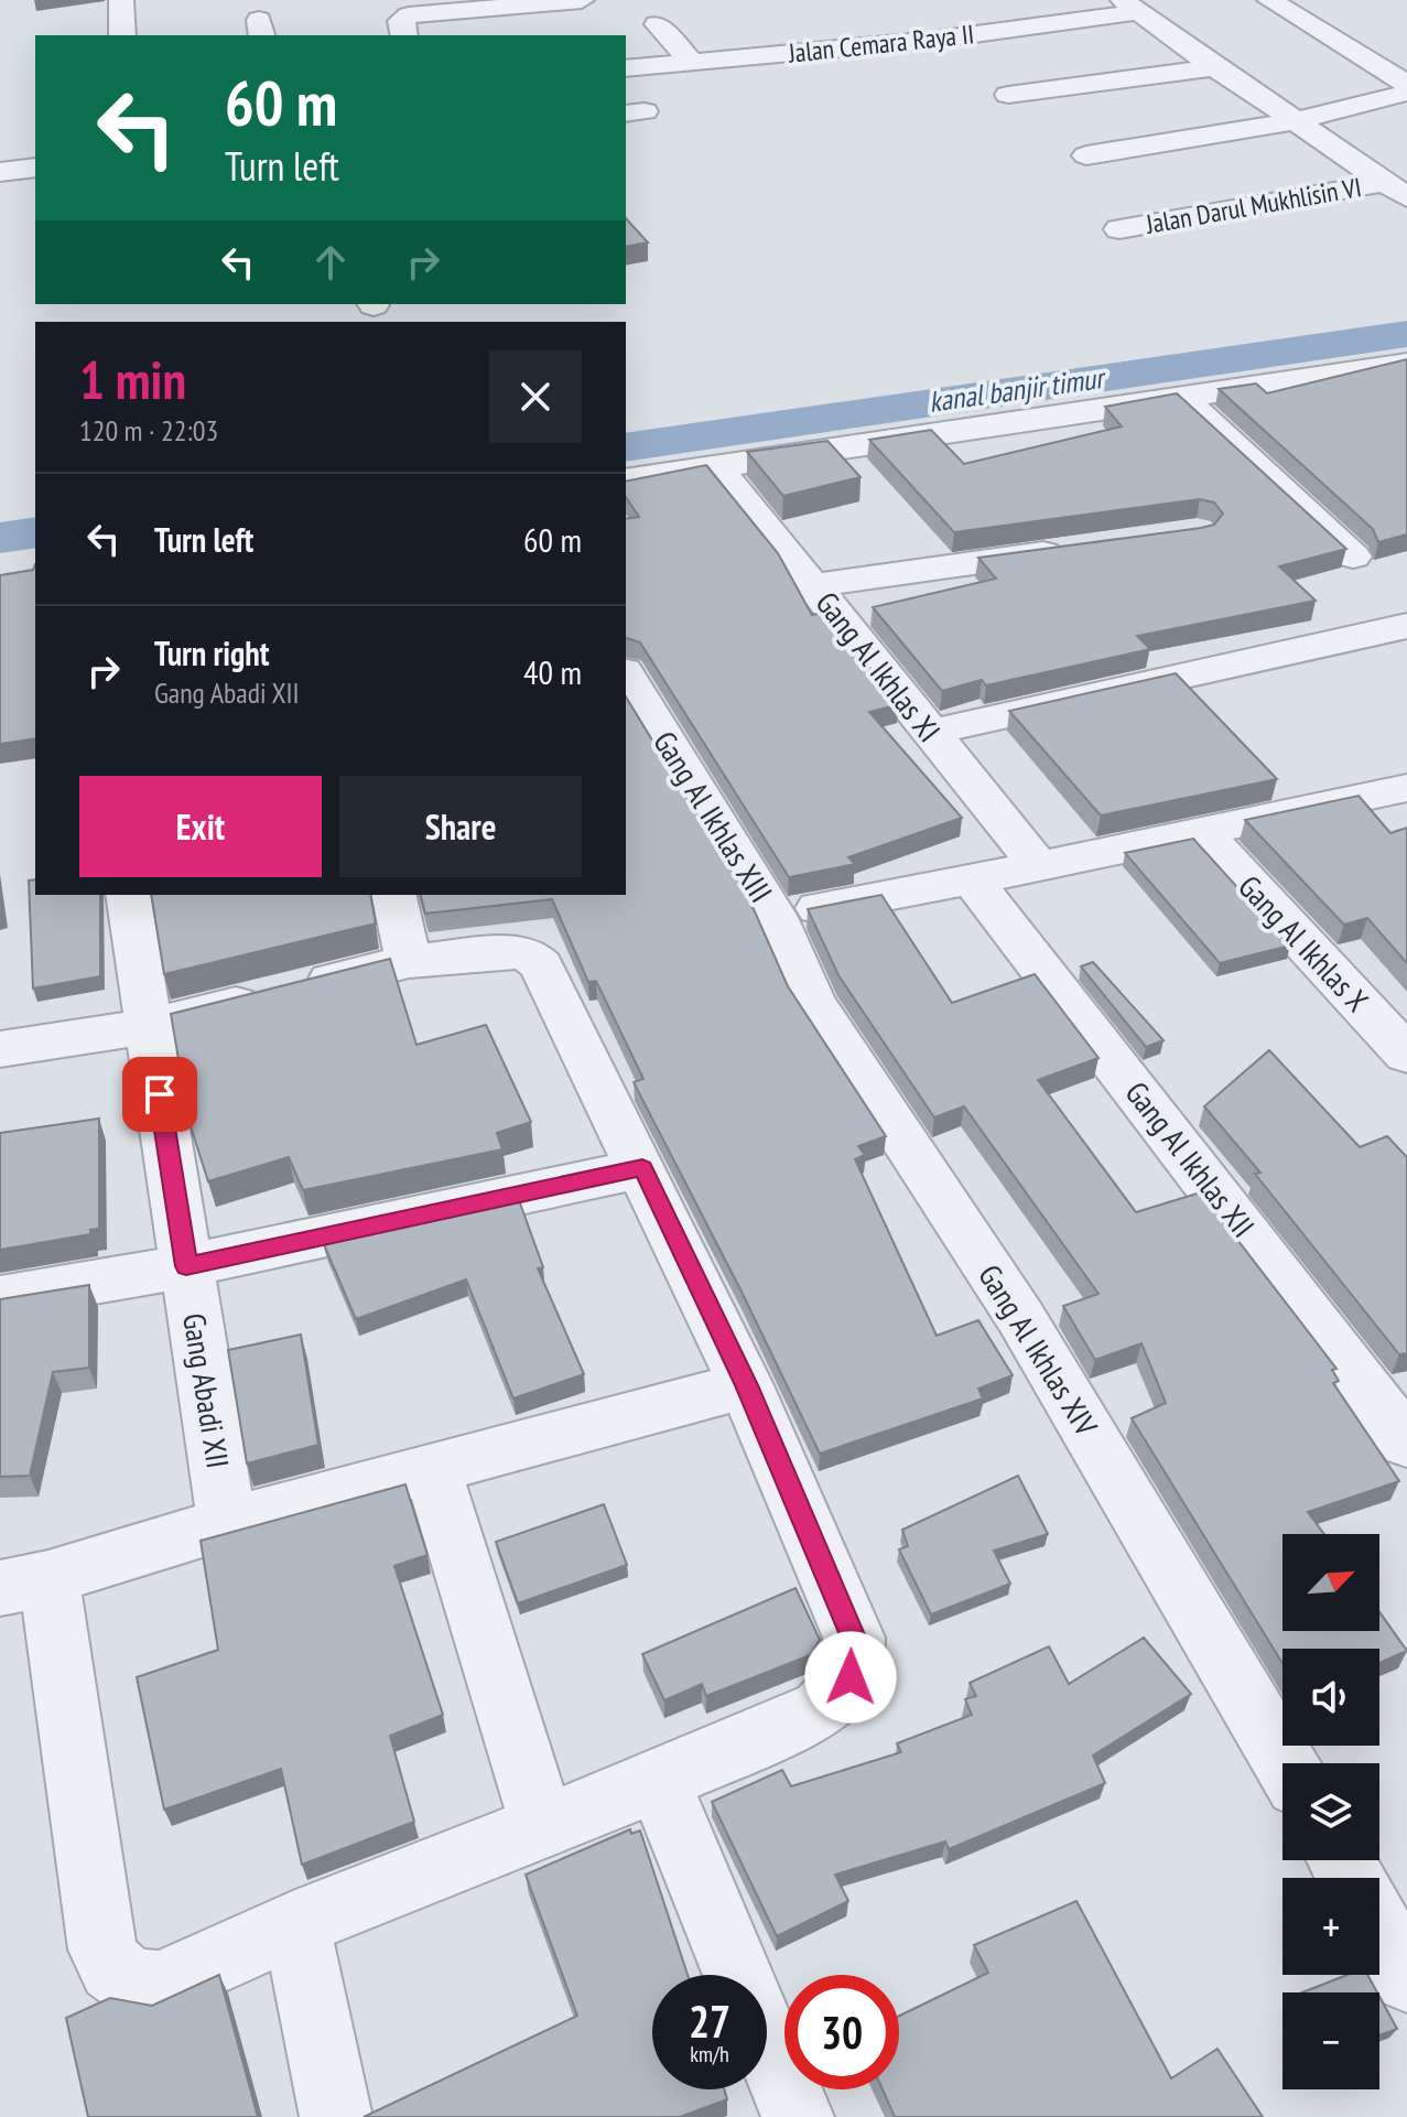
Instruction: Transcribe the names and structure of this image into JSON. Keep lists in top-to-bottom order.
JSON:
{
  "streets": {
    "street": [
      "Jalan Cemara Raya II",
      "Jalan Darul Mukhlisin VI",
      "Gang Al Ikhlas XI",
      "Gang Al Ikhlas XIII",
      "Gang Al Ikhlas X",
      "Gang Al Ikhlas XII",
      "Gang Al Ikhlas XIV",
      "Gang Abadi XII"
    ]
  },
  "crossings": [
    ["Gang Al Ikhlas XIII", "Gang Al Ikhlas XIV"]
  ],
  "water": ["kanal banjir timur"],
  "north": "top right",
  "page": {
    "turn": ["60 m", "Turn left"],
    "heading": ["1 min", "120 m · 22:03"],
    "list": [
      {
        "name": "Turn left",
        "value": "60 m"
      },
      {
        "name": "Turn right",
        "note": "Gang Abadi XII",
        "value": "40 m"
      }
    ],
    "buttons": ["Exit", "Share"],
    "map_buttons": ["+", "−"],
    "speed": "27 km/h",
    "limit": "30"
  }
}
